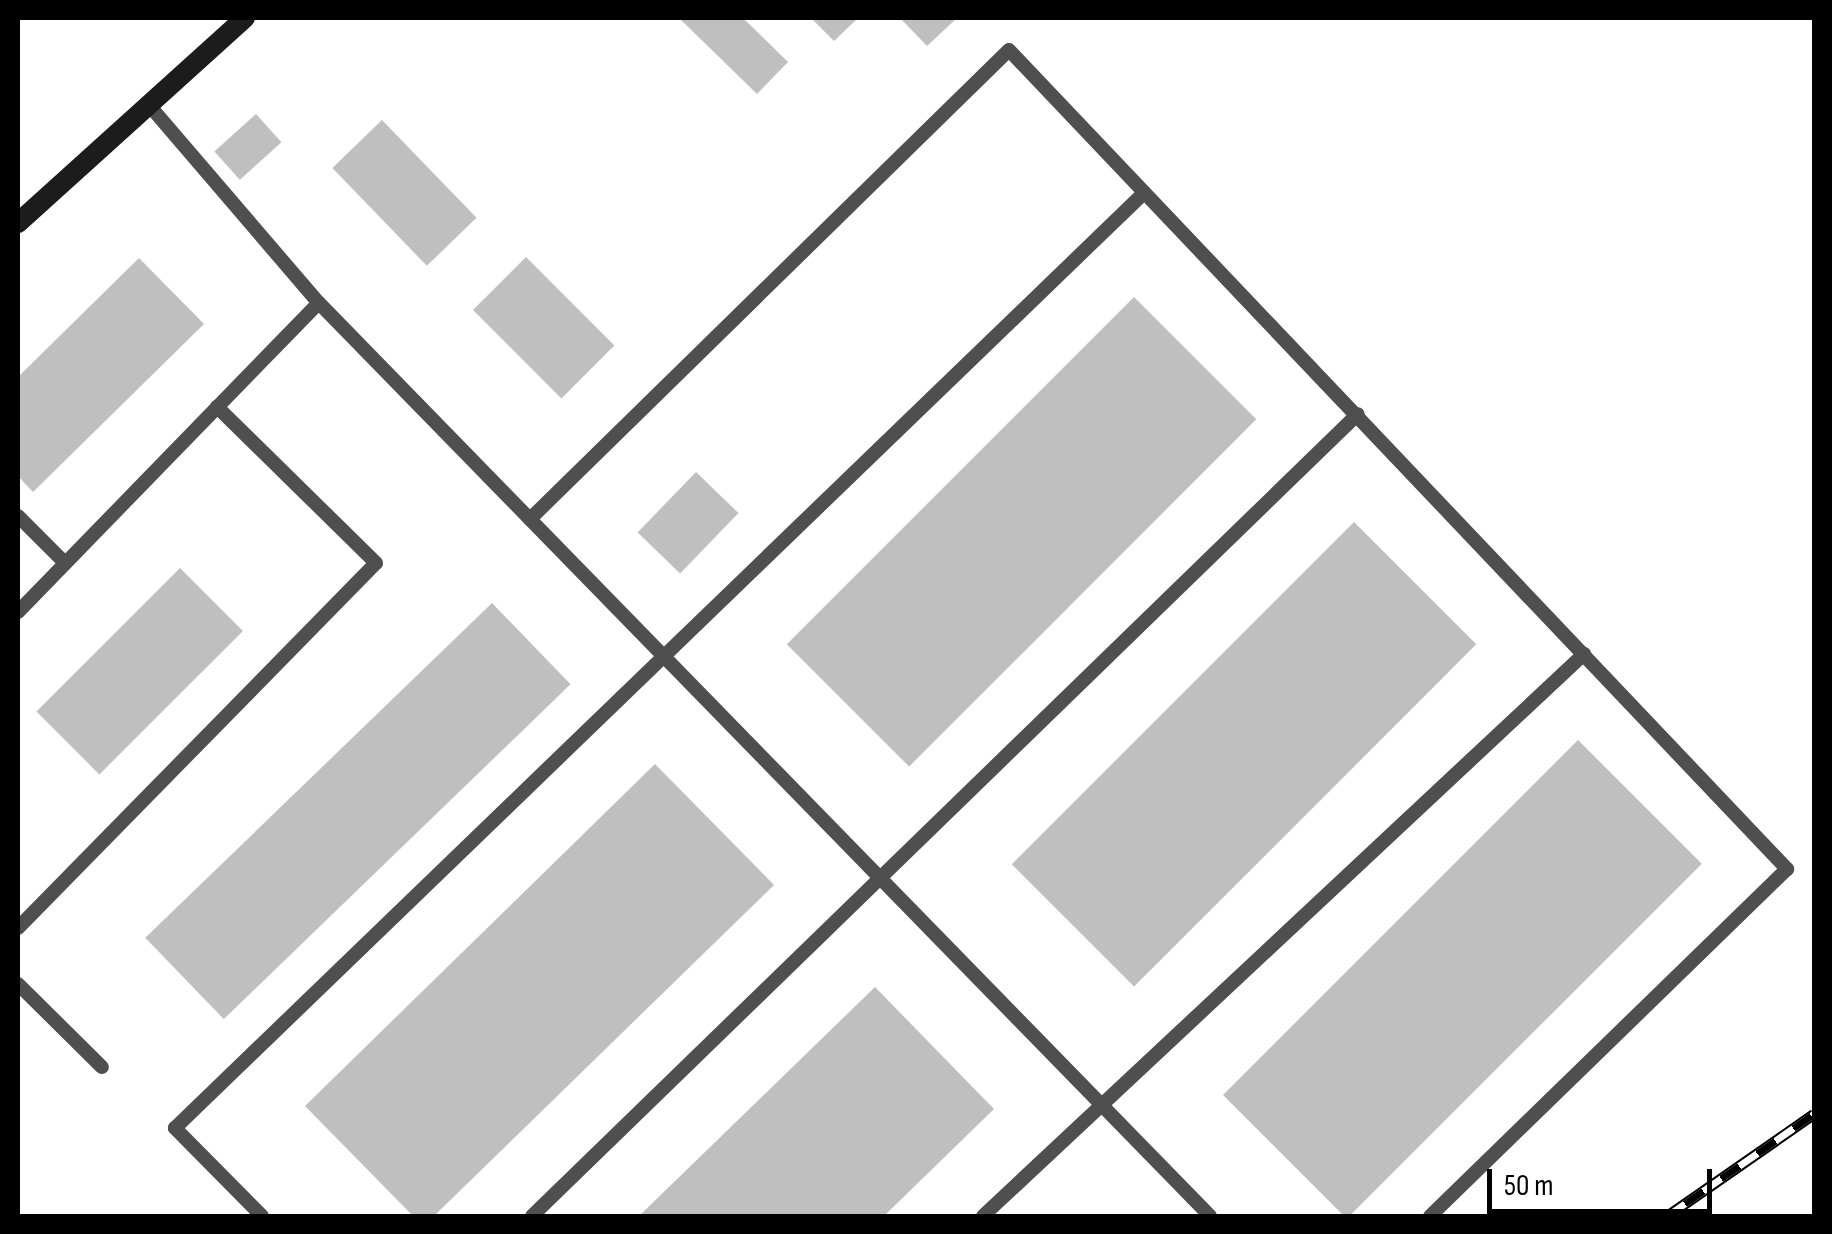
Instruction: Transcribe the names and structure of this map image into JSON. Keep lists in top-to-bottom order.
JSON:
{
  "scale_bar": "50 m"
}
